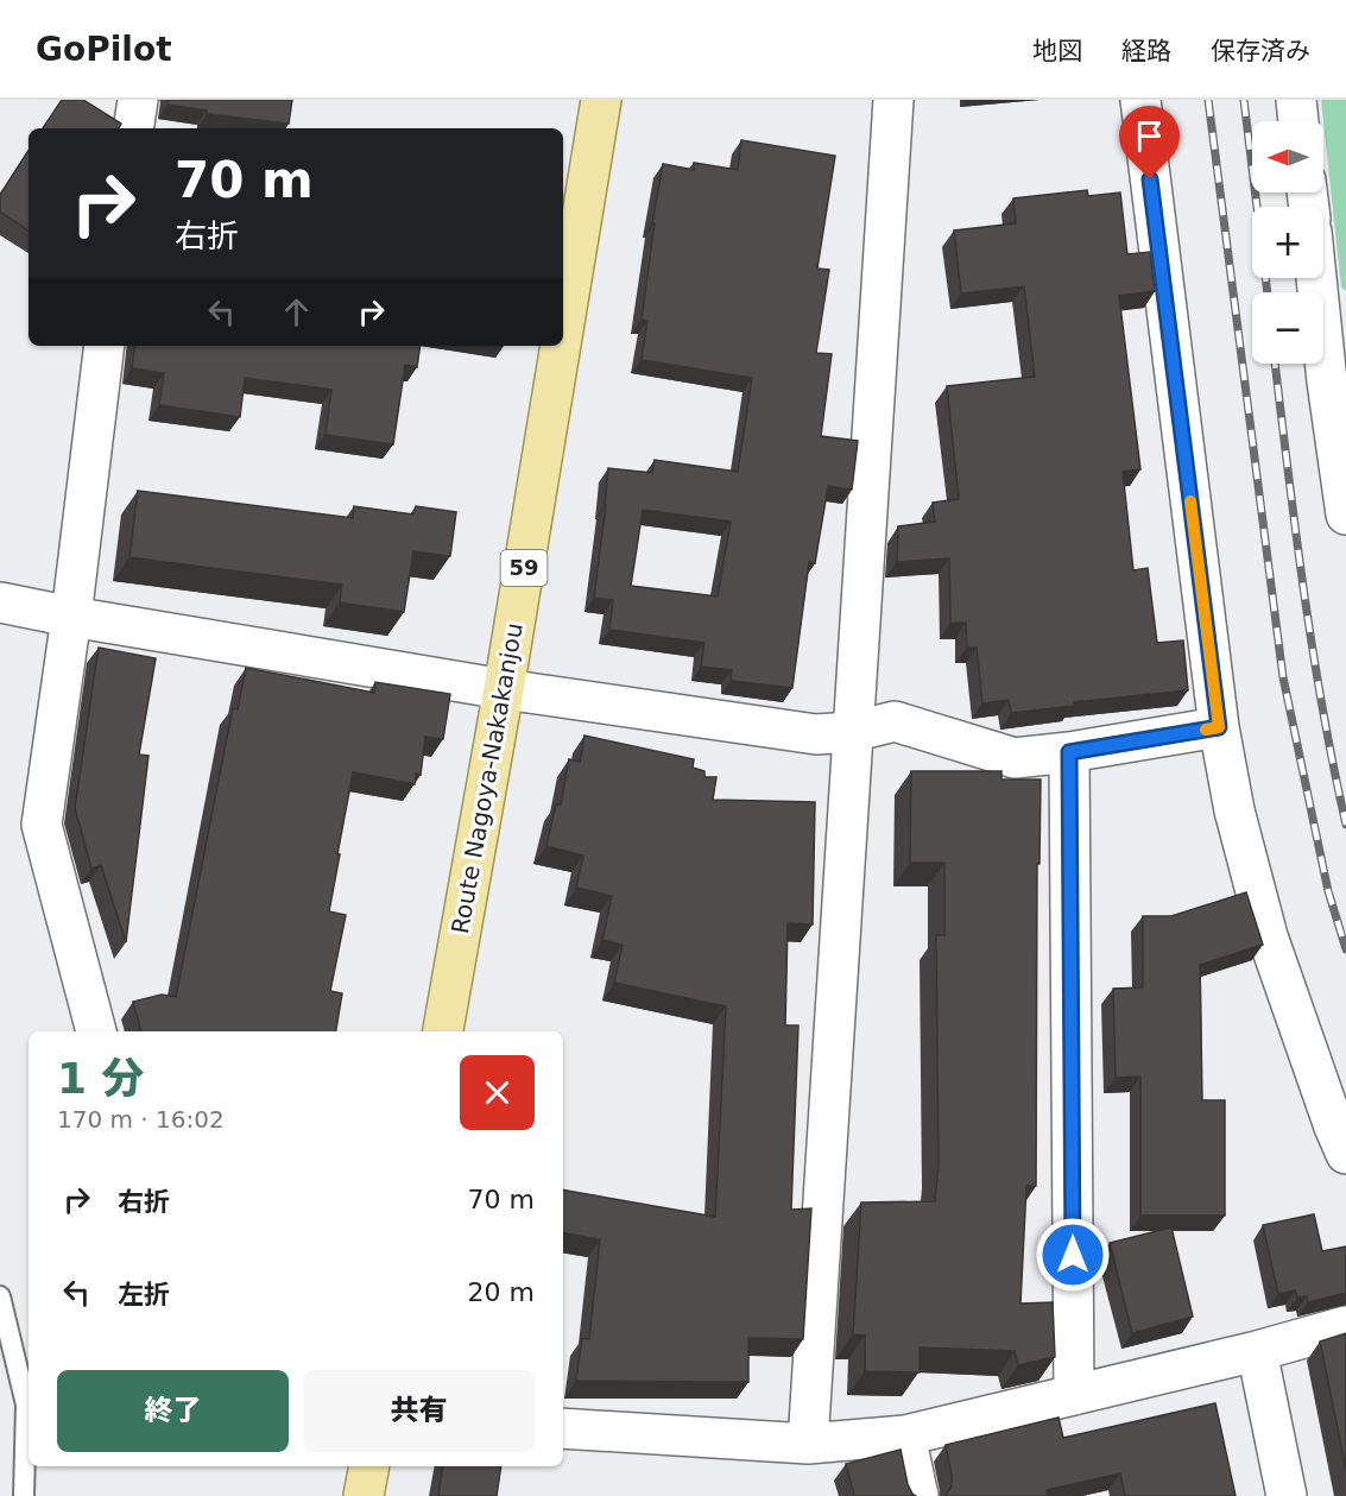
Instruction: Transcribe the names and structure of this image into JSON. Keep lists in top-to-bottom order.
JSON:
{
  "streets": {
    "main road": ["59", "Route Nagoya-Nakakanjou"]
  },
  "north": "left",
  "page": {
    "header": "GoPilot",
    "nav": ["地図", "経路", "保存済み"],
    "map_buttons": ["+", "−"],
    "turn": ["70 m", "右折"],
    "heading": ["1 分", "170 m · 16:02"],
    "list": [
      {
        "name": "右折",
        "value": "70 m"
      },
      {
        "name": "左折",
        "value": "20 m"
      }
    ],
    "buttons": ["終了", "共有"]
  }
}
